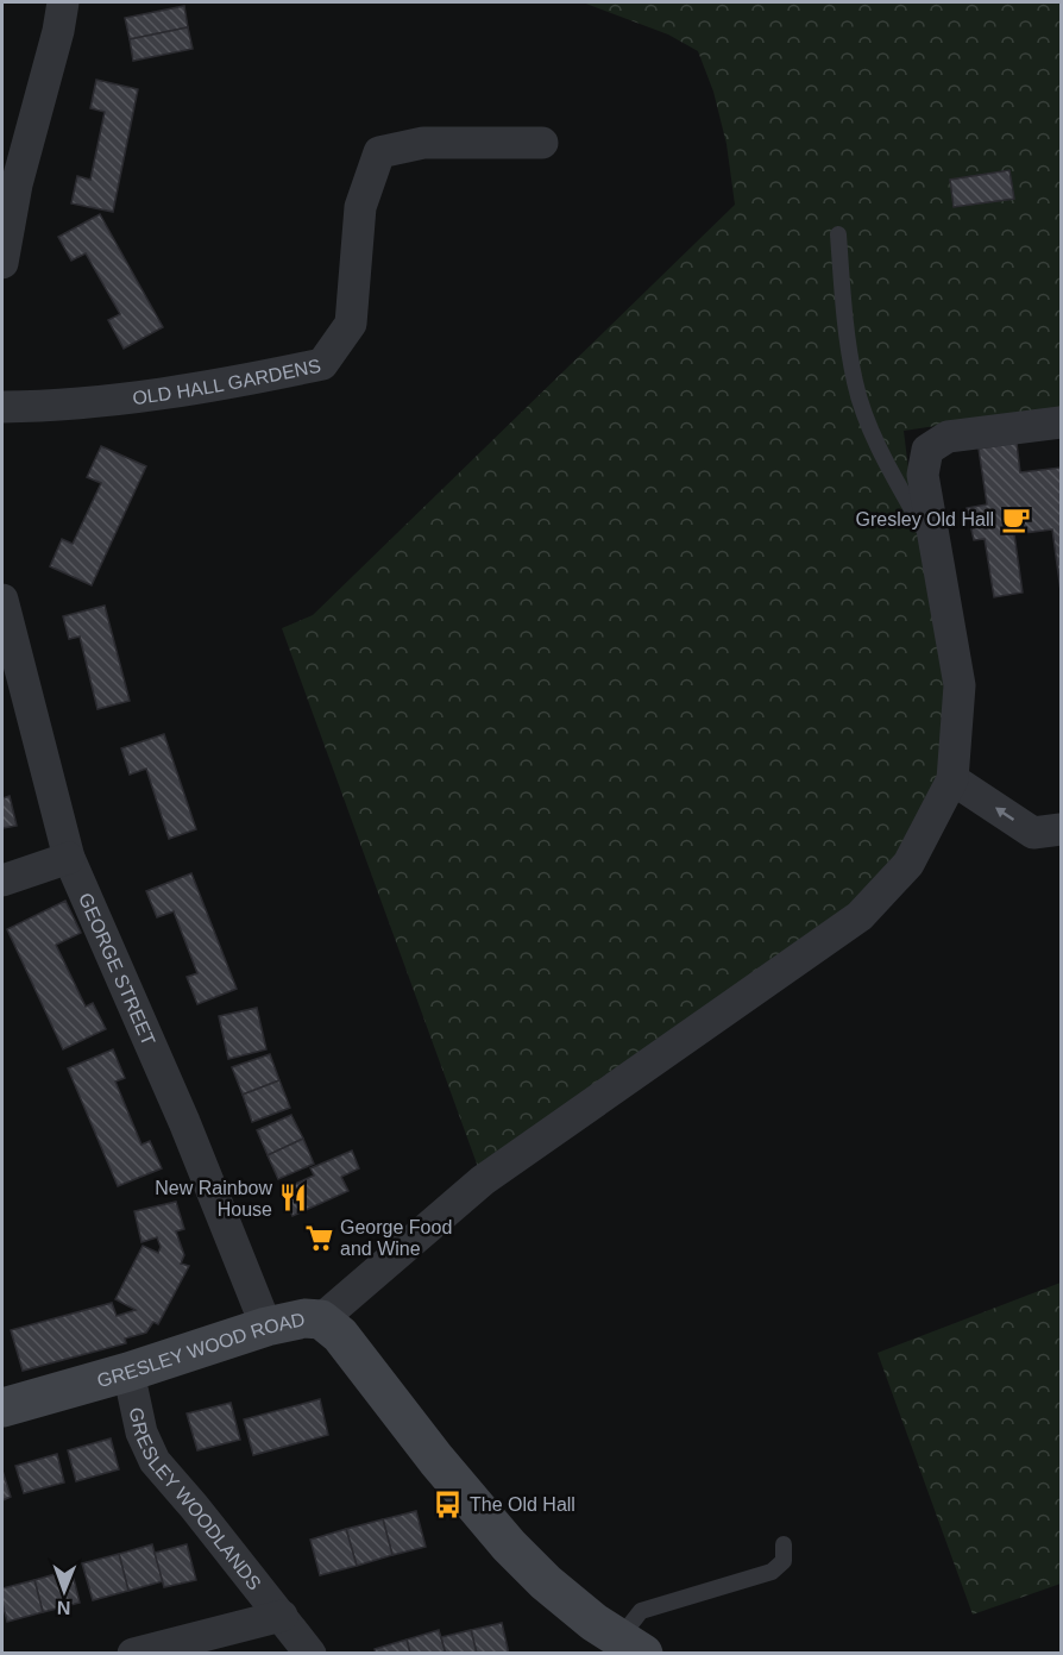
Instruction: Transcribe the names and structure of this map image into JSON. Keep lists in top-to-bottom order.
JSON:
{
  "streets": {
    "street": [
      "OLD HALL GARDENS",
      "GEORGE STREET",
      "GRESLEY WOOD ROAD",
      "GRESLEY WOODLANDS"
    ]
  },
  "crossings": [
    ["GEORGE STREET", "GRESLEY WOOD ROAD"],
    ["GRESLEY WOOD ROAD", "GRESLEY WOODLANDS"]
  ],
  "places": {
    "cafe": ["Gresley Old Hall"],
    "restaurant": ["New Rainbow House"],
    "supermarket": ["George Food and Wine"],
    "bus stop": ["The Old Hall"]
  },
  "north": "bottom"
}
